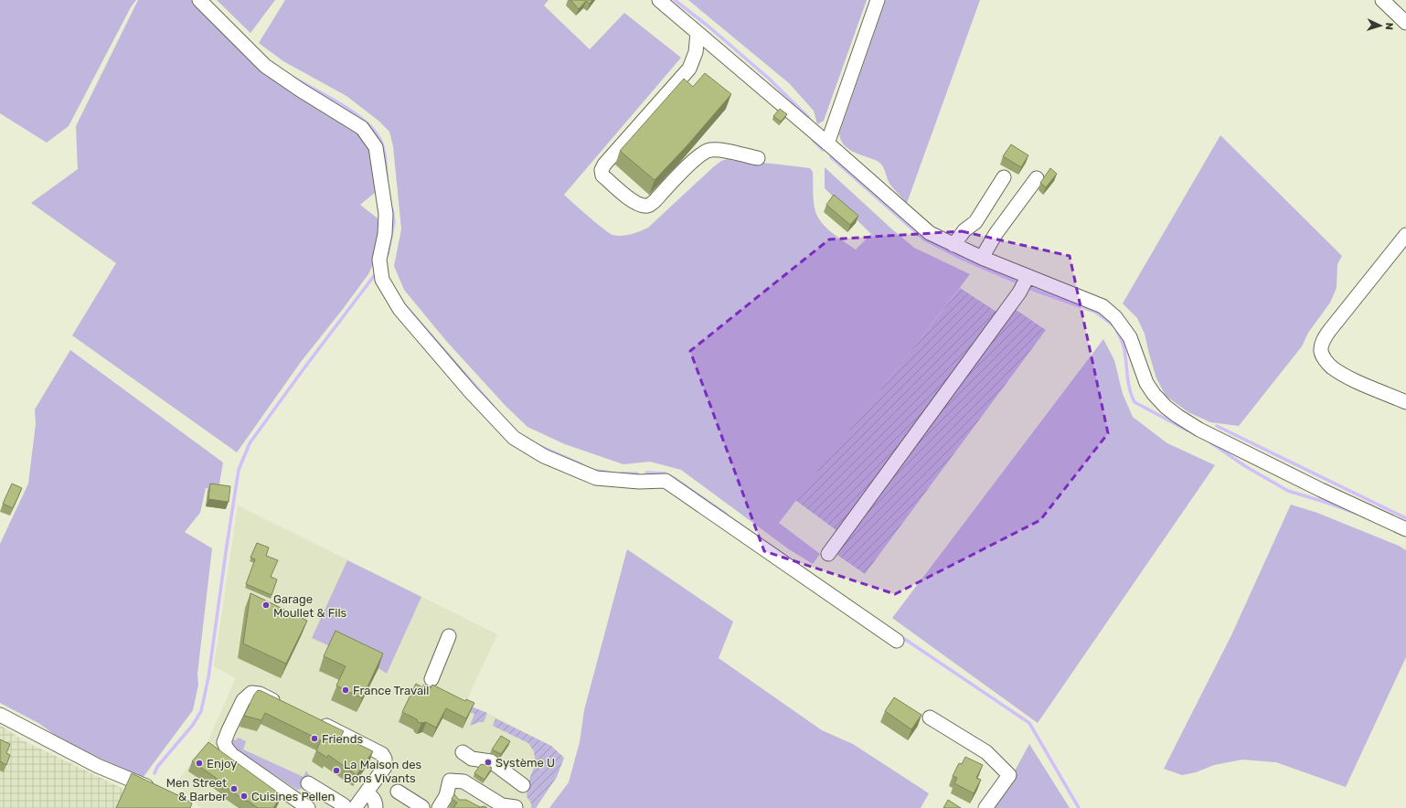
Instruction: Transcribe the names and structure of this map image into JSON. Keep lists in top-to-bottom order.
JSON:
{
  "places": [
    "Garage Moullet & Fils",
    "France Travail",
    "Friends",
    "Système U",
    "Enjoy",
    "La Maison des Bons Vivants",
    "Men Street & Barber",
    "Cuisines Pellen"
  ],
  "north": "right"
}
